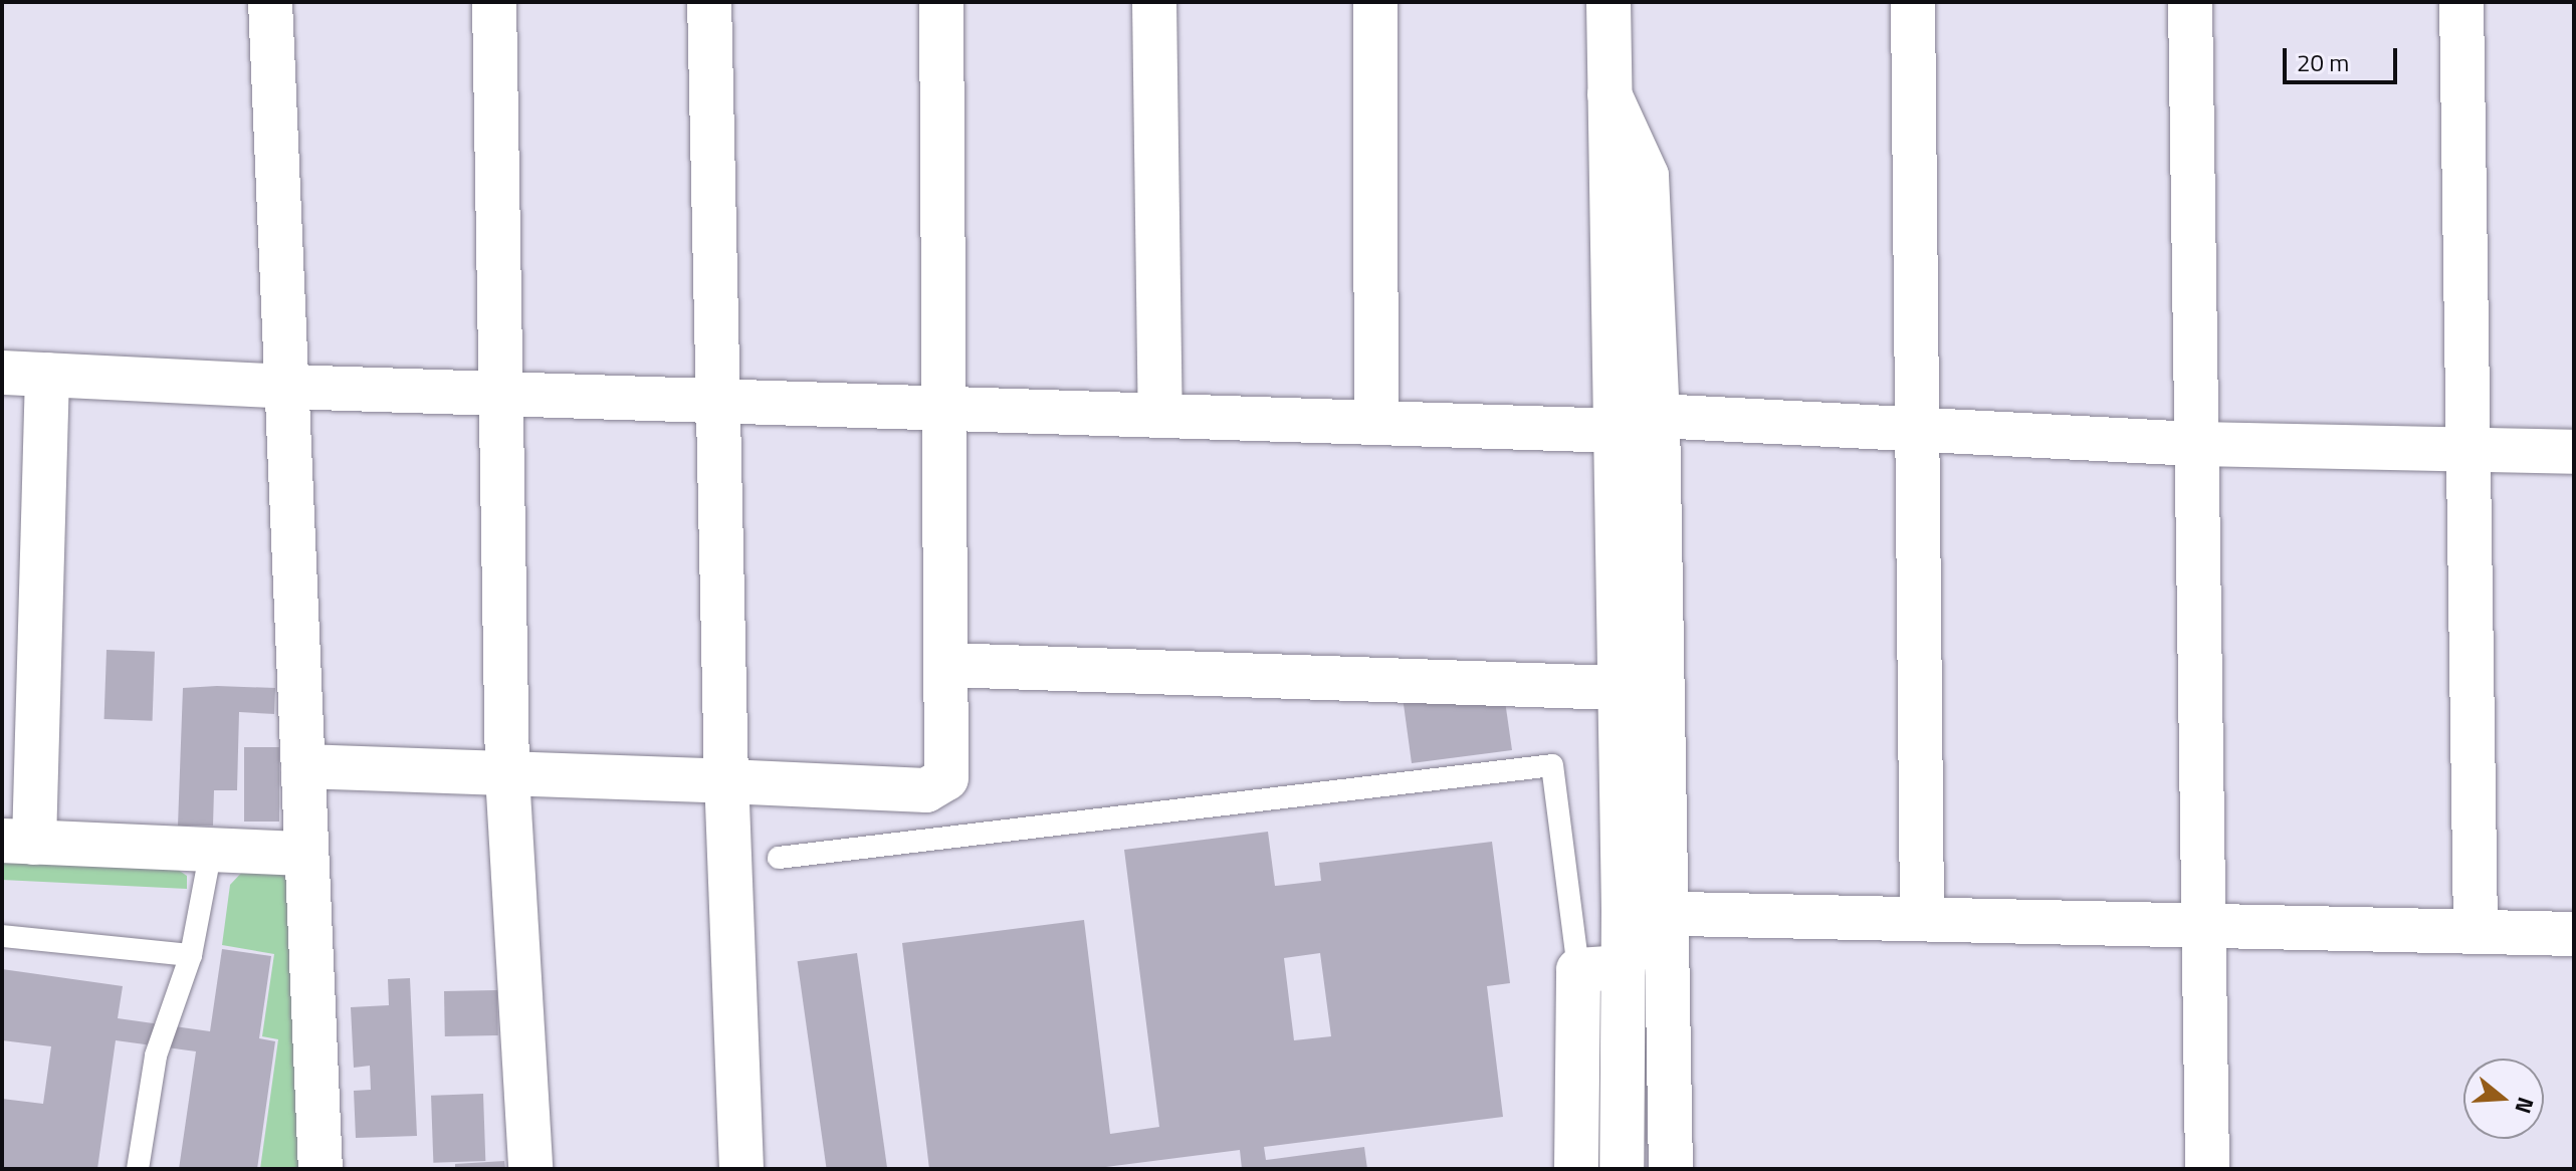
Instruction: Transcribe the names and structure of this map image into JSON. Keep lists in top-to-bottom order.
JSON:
{
  "scale_bar": "20 m",
  "north": "right"
}
